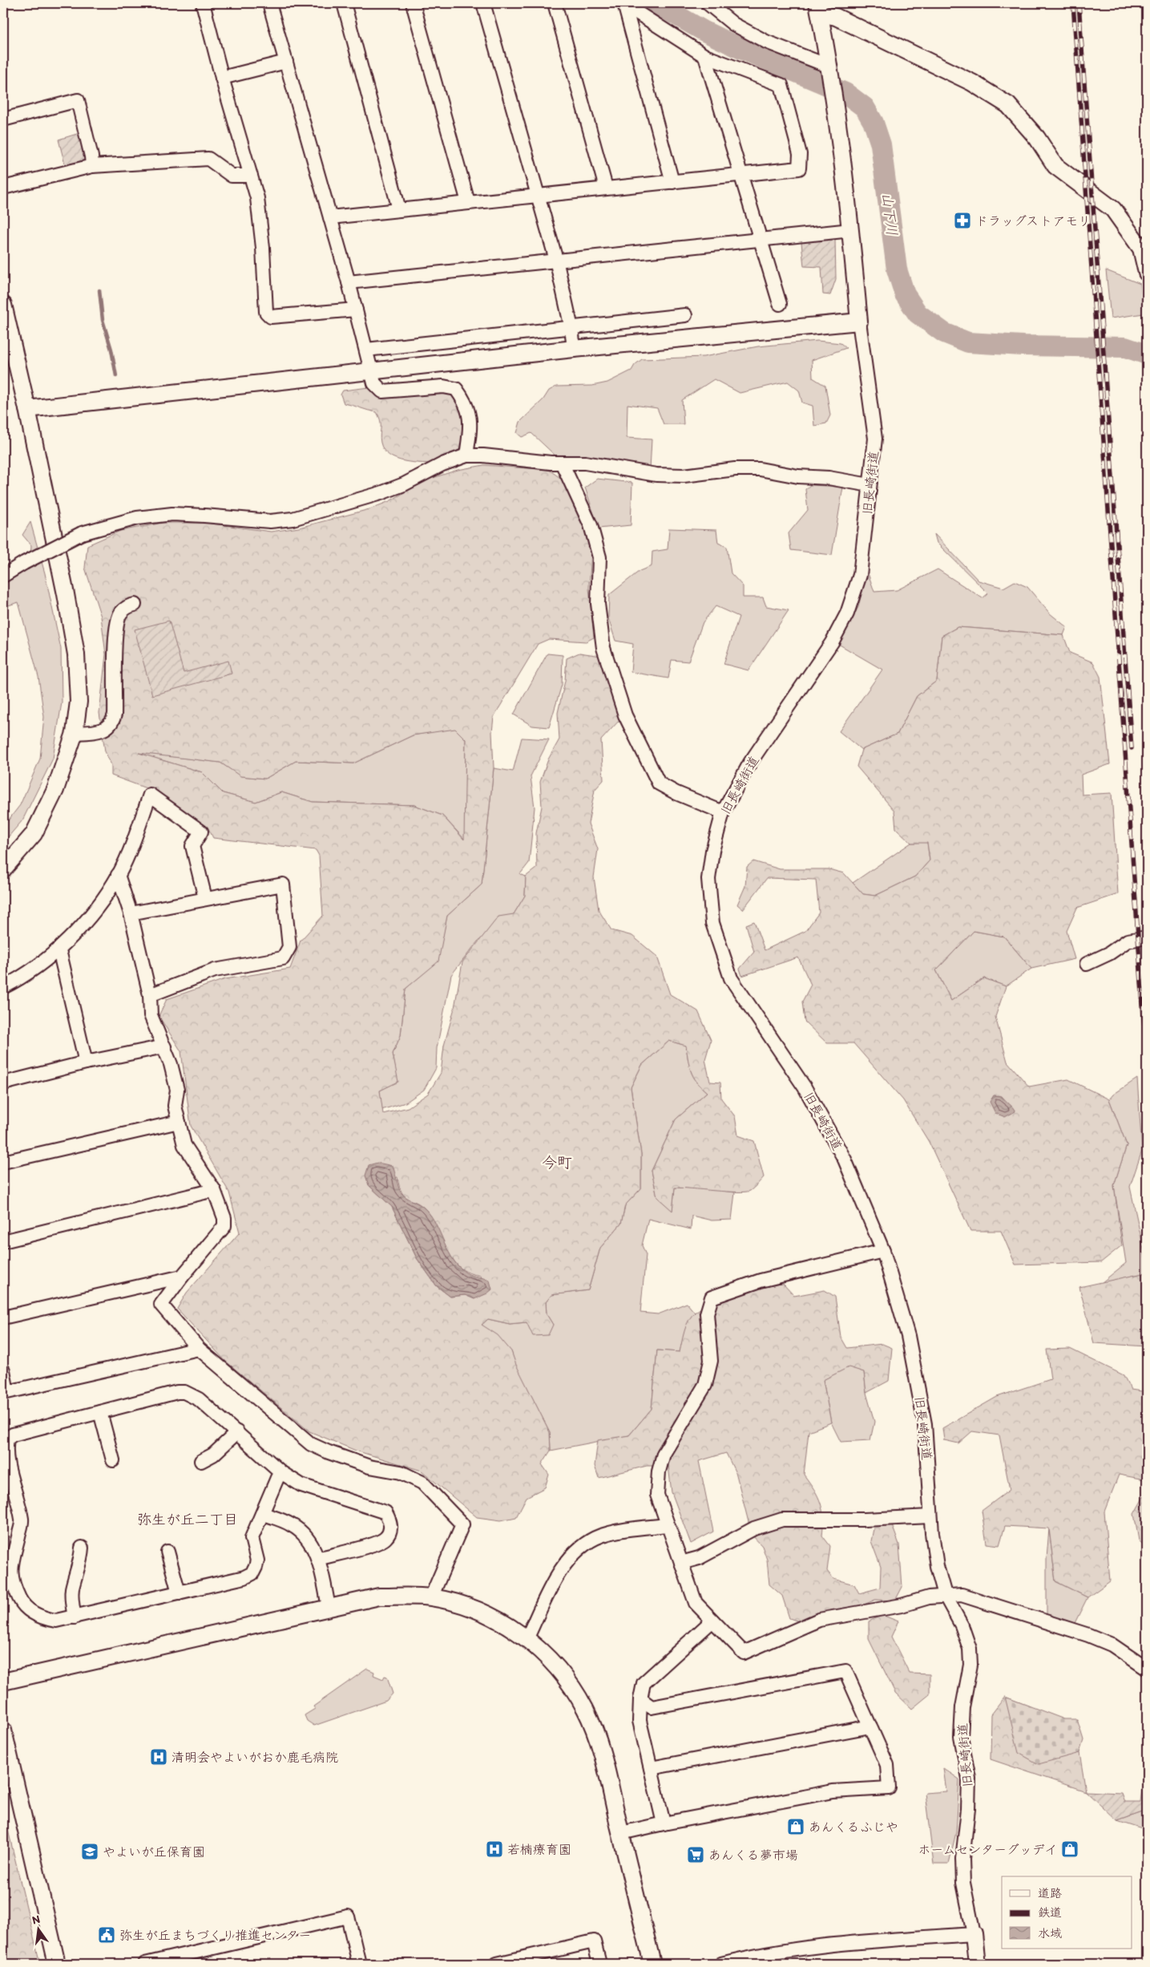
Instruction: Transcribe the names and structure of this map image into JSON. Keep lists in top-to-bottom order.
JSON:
{
  "streets": {
    "street": ["旧長崎街道"]
  },
  "districts": ["今町", "弥生が丘二丁目"],
  "water": ["山下川"],
  "places": {
    "pharmacy": ["ドラッグストアモリ"],
    "hospital": ["清明会やよいがおか鹿毛病院", "若楠療育園"],
    "shop": ["あんくるふじや", "ホームセンターグッデイ"],
    "school or university": ["やよいが丘保育園"],
    "supermarket": ["あんくる夢市場"],
    "public building": ["弥生が丘まちづくり推進センター"]
  },
  "legend": ["道路", "鉄道", "水域"],
  "north": "top"
}
